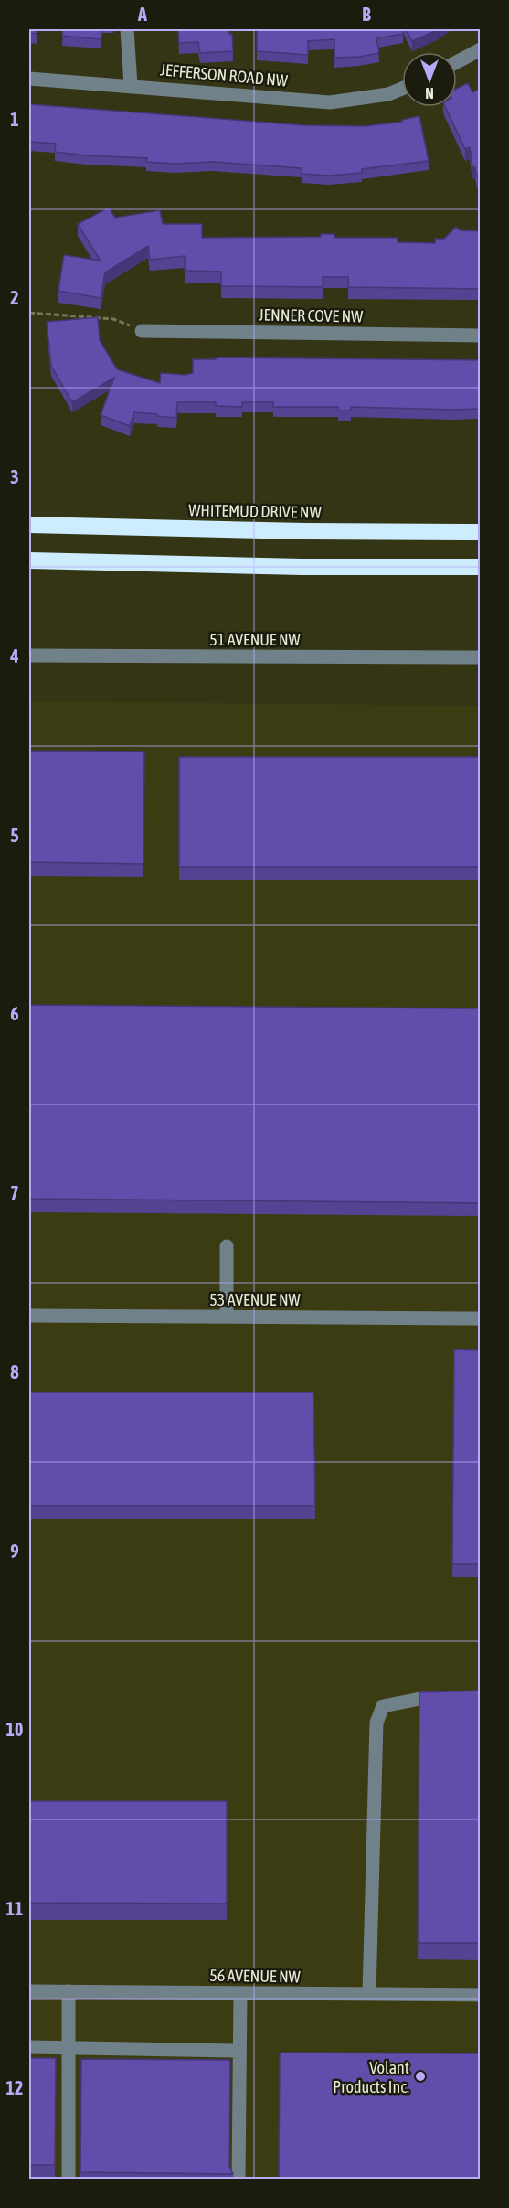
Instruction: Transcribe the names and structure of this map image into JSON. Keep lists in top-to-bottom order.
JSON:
{
  "streets": {
    "highway": ["WHITEMUD DRIVE NW"],
    "street": [
      "JEFFERSON ROAD NW",
      "JENNER COVE NW",
      "51 AVENUE NW",
      "53 AVENUE NW",
      "56 AVENUE NW"
    ]
  },
  "places": ["Volant Products Inc."],
  "north": "bottom",
  "grid": {
    "columns": ["A", "B"],
    "rows": [
      "1",
      "2",
      "3",
      "4",
      "5",
      "6",
      "7",
      "8",
      "9",
      "10",
      "11",
      "12"
    ]
  }
}
